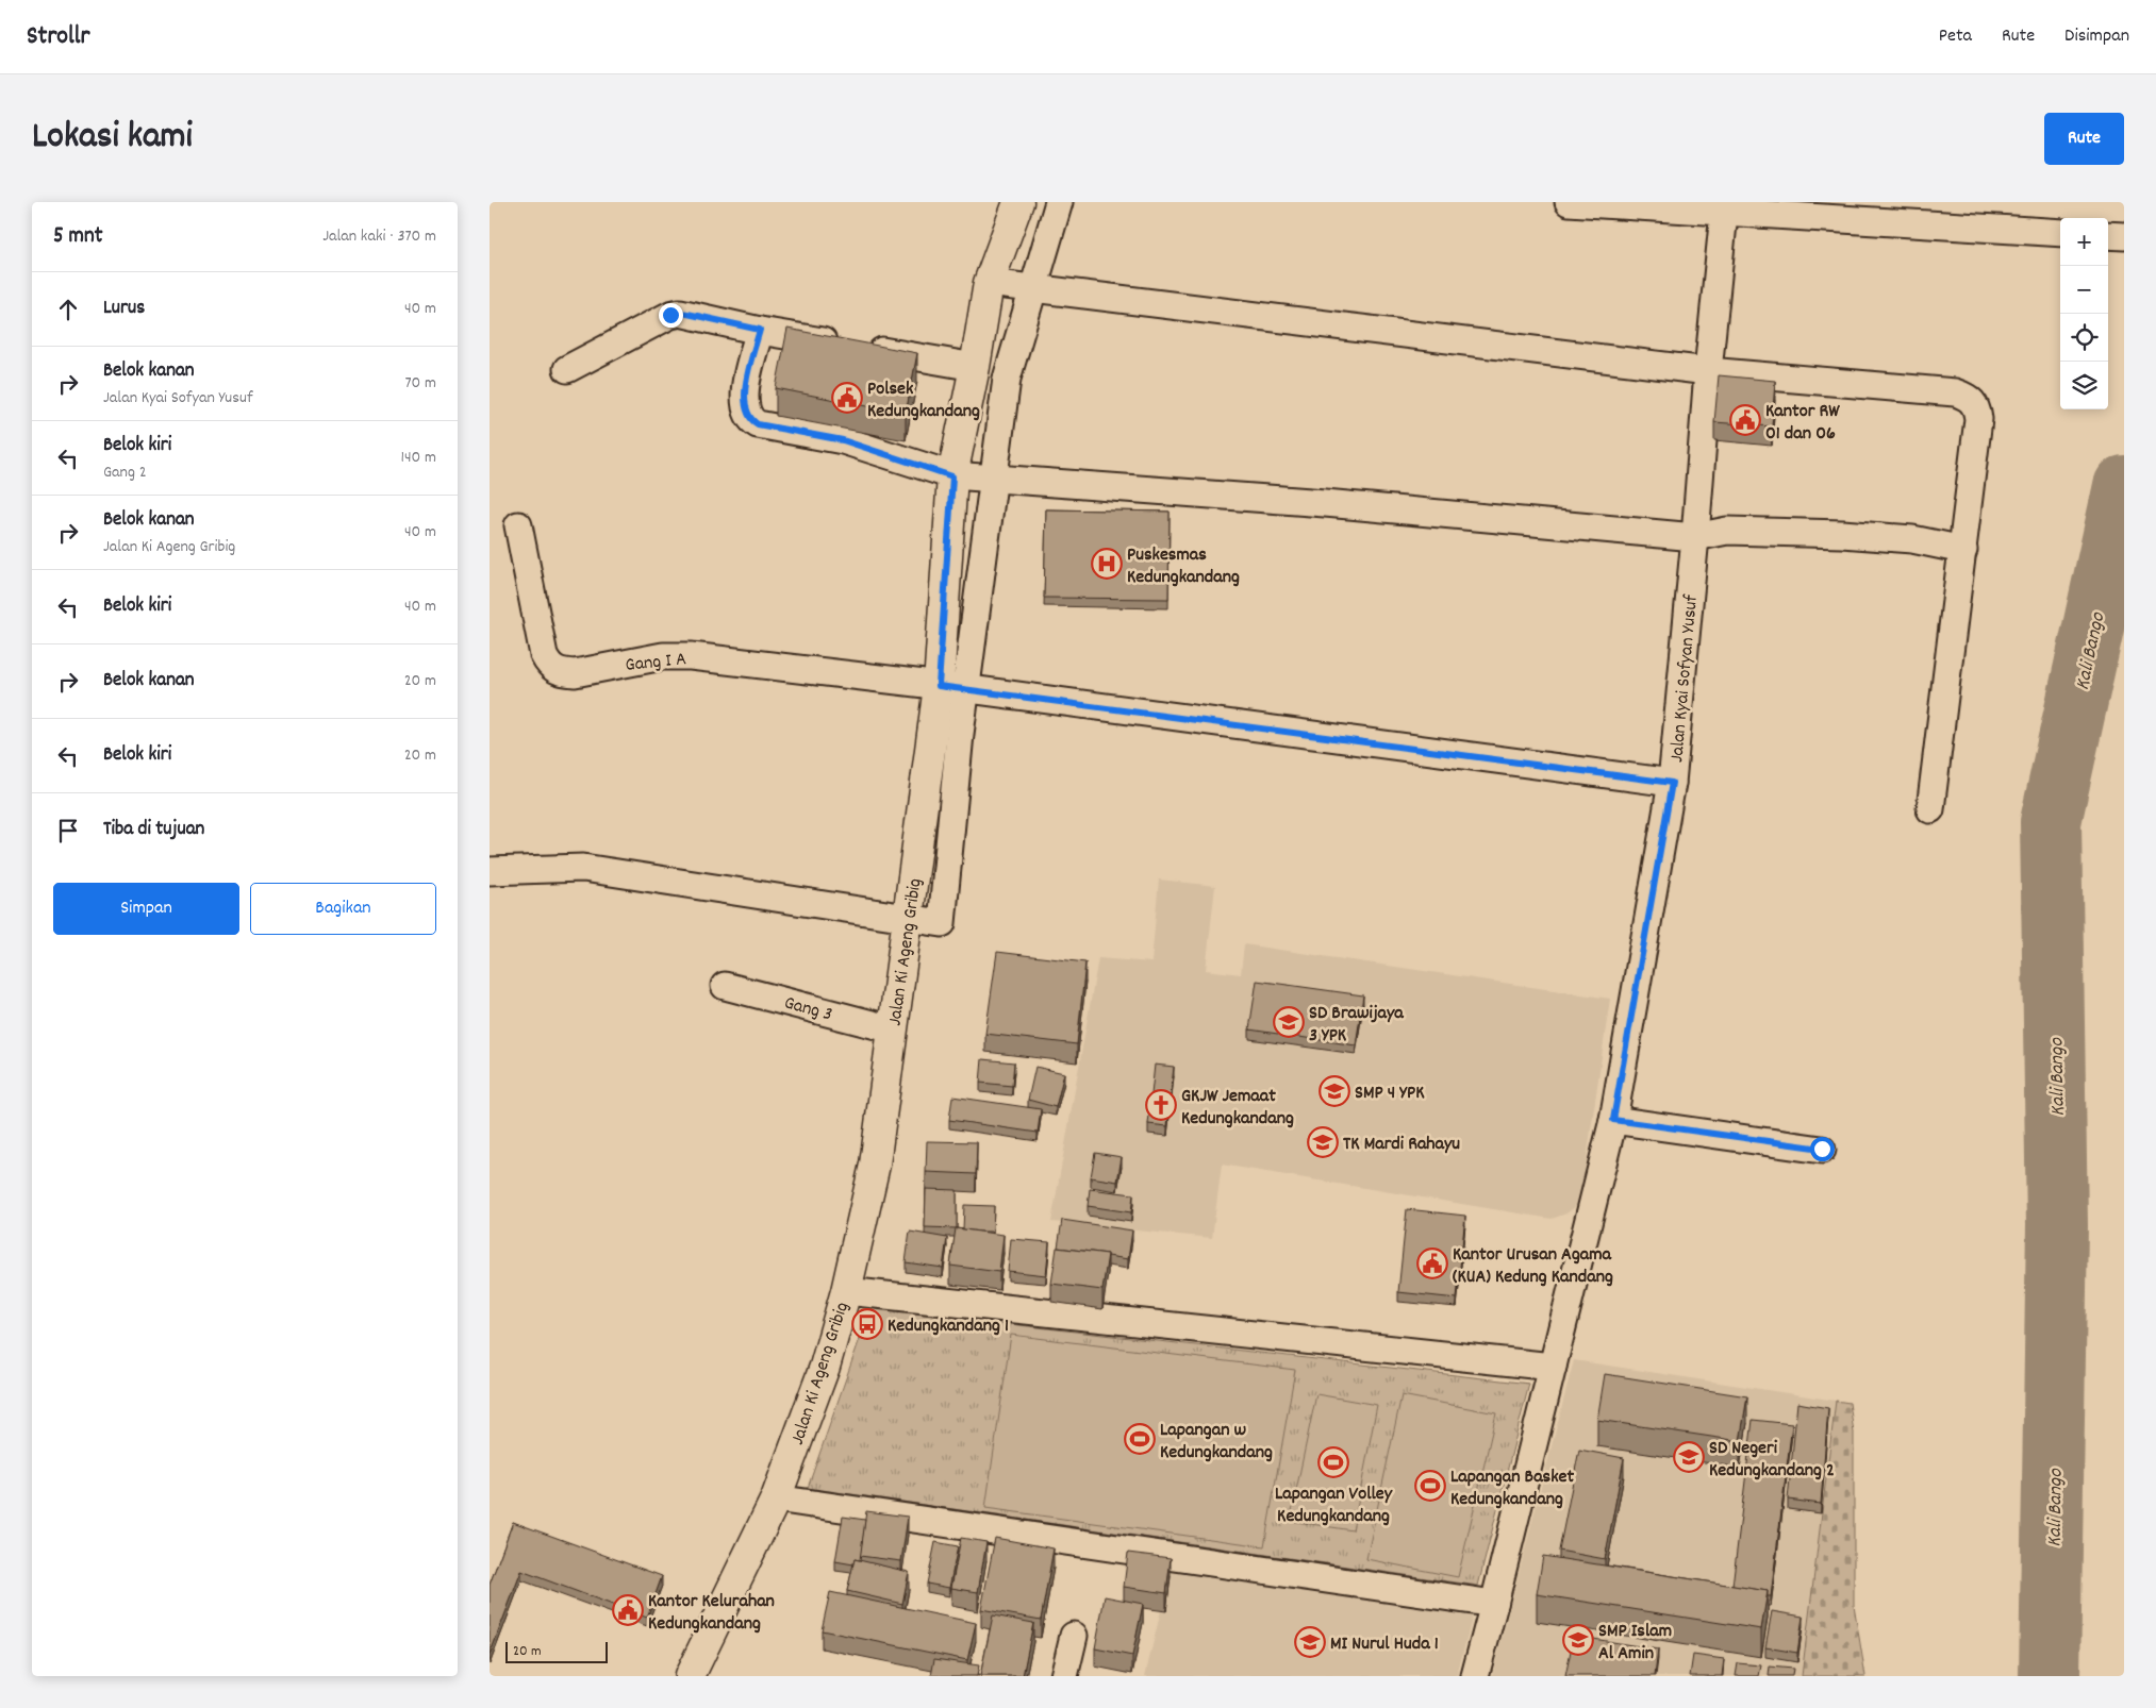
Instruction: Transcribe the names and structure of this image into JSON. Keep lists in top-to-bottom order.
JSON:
{
  "streets": {
    "main road": ["Jalan Ki Ageng Gribig"],
    "street": ["Gang I A", "Jalan Kyai Sofyan Yusuf", "Gang 3"]
  },
  "crossings": [
    ["Gang I A", "Jalan Kyai Sofyan Yusuf"],
    ["Gang I A", "Jalan Ki Ageng Gribig"],
    ["Jalan Ki Ageng Gribig", "Gang 3"]
  ],
  "water": ["Kali Bango"],
  "places": {
    "public building": [
      "Polsek Kedungkandang",
      "Kantor RW 01 dan 06",
      "Kantor Urusan Agama (KUA) Kedung Kandang",
      "Kantor Kelurahan Kedungkandang"
    ],
    "hospital": ["Puskesmas Kedungkandang"],
    "school or university": [
      "SD Brawijaya 3 YPK",
      "SMP 4 YPK",
      "TK Mardi Rahayu",
      "SD Negeri Kedungkandang 2",
      "SMP Islam Al Amin",
      "MI Nurul Huda 1"
    ],
    "church": ["GKJW Jemaat Kedungkandang"],
    "bus stop": ["Kedungkandang 1"],
    "sports": ["Lapangan w Kedungkandang", "Lapangan Volley Kedungkandang", "Lapangan Basket Kedungkandang"]
  },
  "scale_bar": "20 m",
  "page": {
    "header": "Strollr",
    "nav": ["Peta", "Rute", "Disimpan"],
    "title": "Lokasi kami",
    "buttons": [
      "Rute",
      ["Simpan", "Bagikan"]
    ],
    "heading": ["5 mnt", "Jalan kaki · 370 m"],
    "map_buttons": ["+", "−"],
    "list": [
      ["Lurus", "40 m"],
      ["Belok kanan", "Jalan Kyai Sofyan Yusuf", "70 m"],
      ["Belok kiri", "Gang 2", "140 m"],
      ["Belok kanan", "Jalan Ki Ageng Gribig", "40 m"],
      ["Belok kiri", "40 m"],
      ["Belok kanan", "20 m"],
      ["Belok kiri", "20 m"],
      "Tiba di tujuan"
    ],
    "scale": "20 m"
  }
}
